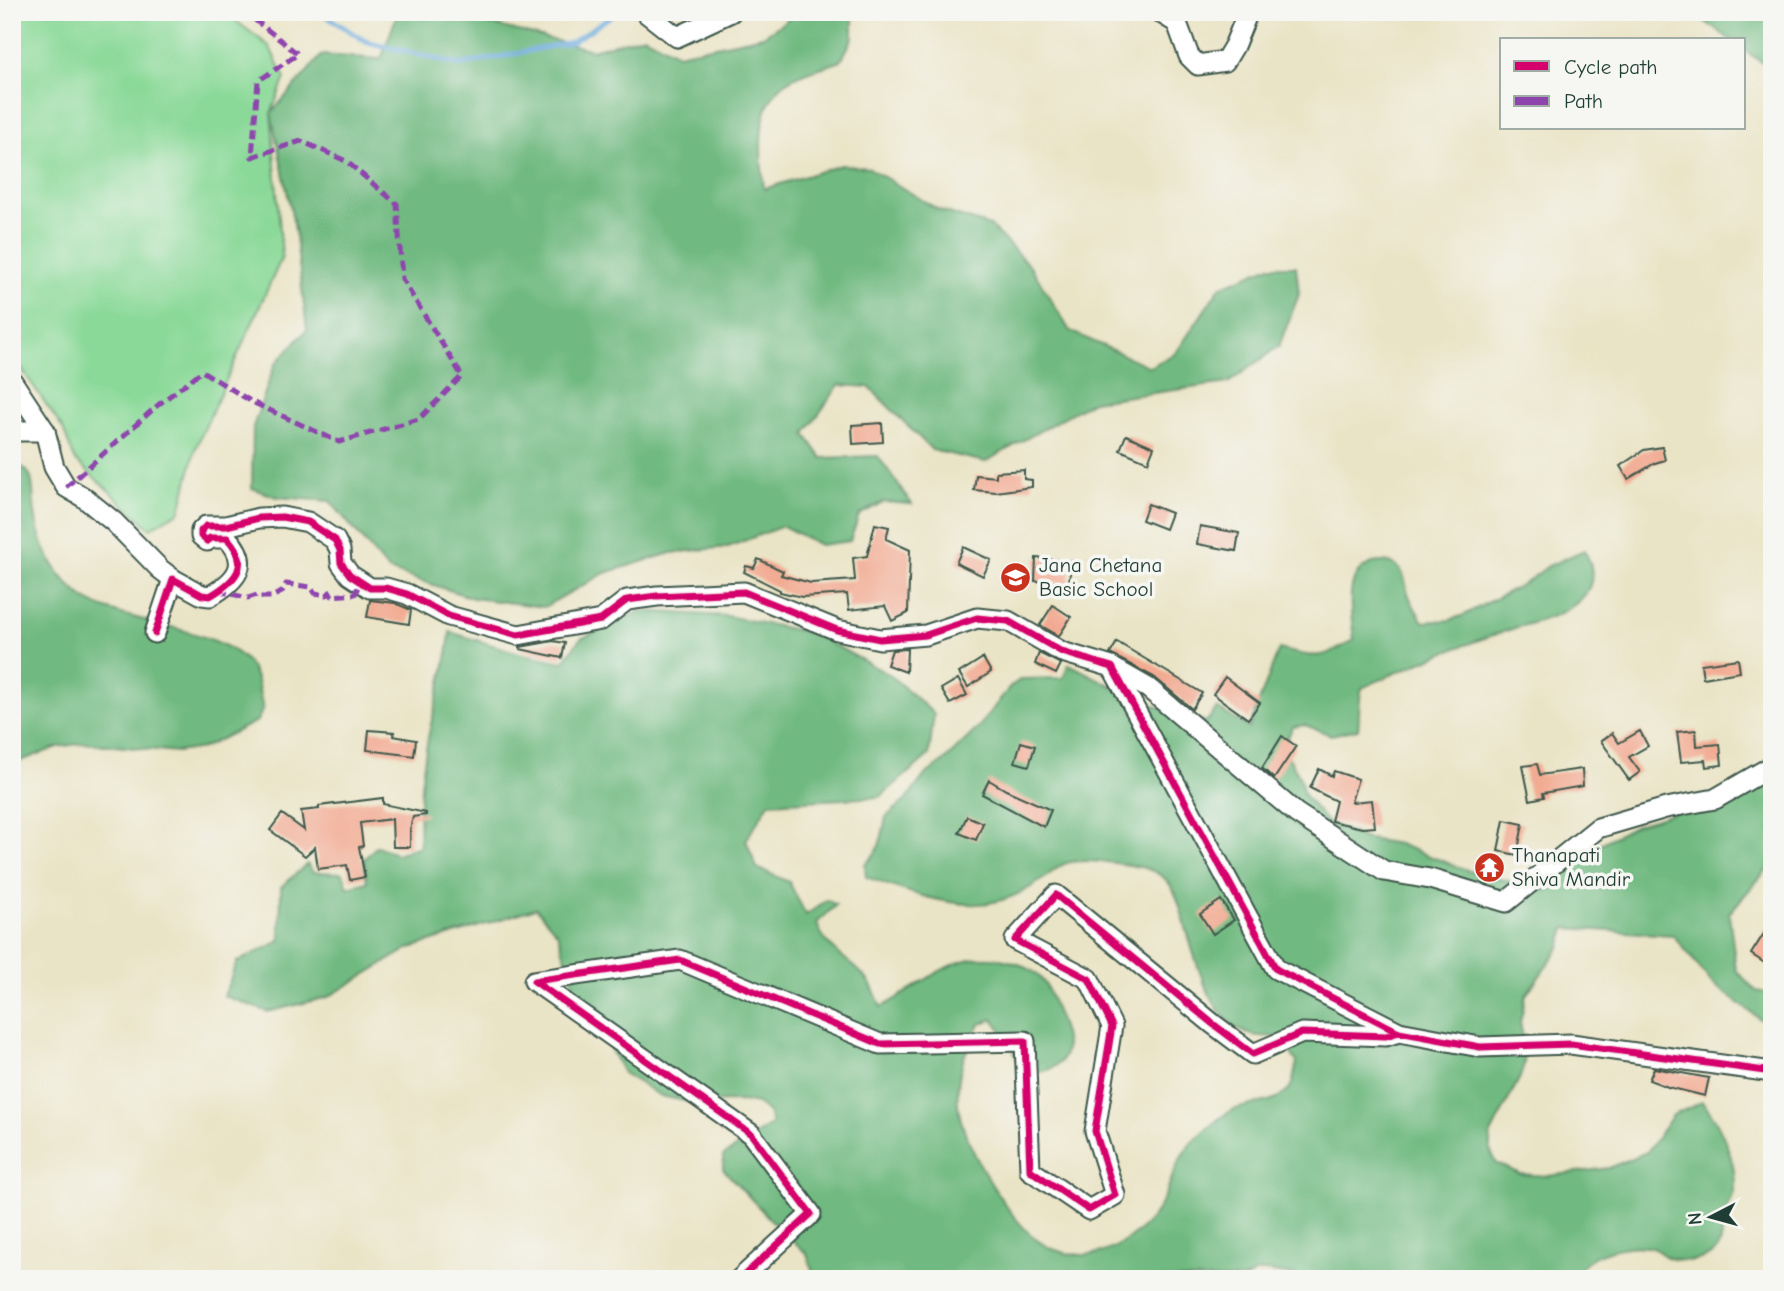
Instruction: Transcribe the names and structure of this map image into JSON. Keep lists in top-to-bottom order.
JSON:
{
  "places": {
    "school or university": ["Jana Chetana Basic School"],
    "temple": ["Thanapati Shiva Mandir"]
  },
  "legend": ["Cycle path", "Path"],
  "north": "left"
}
